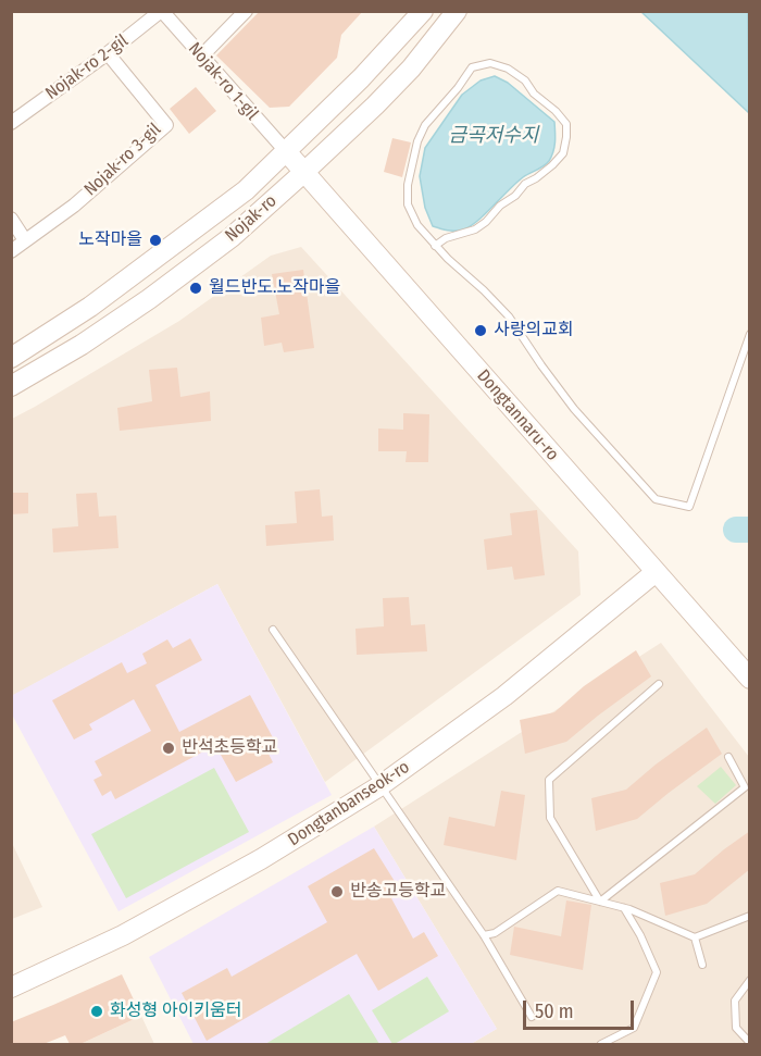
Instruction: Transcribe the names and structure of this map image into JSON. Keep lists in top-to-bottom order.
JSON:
{
  "streets": {
    "street": [
      "Nojak-ro 2-gil",
      "Nojak-ro 1-gil",
      "Nojak-ro 3-gil",
      "Nojak-ro",
      "Dongtannaru-ro",
      "Dongtanbanseok-ro"
    ]
  },
  "crossings": [
    ["Nojak-ro 2-gil", "Nojak-ro 1-gil"],
    ["Nojak-ro 2-gil", "Nojak-ro 3-gil"],
    ["Nojak-ro 1-gil", "Nojak-ro"],
    ["Nojak-ro 1-gil", "Dongtannaru-ro"],
    ["Nojak-ro", "Dongtannaru-ro"],
    ["Dongtannaru-ro", "Dongtanbanseok-ro"]
  ],
  "water": ["금곡저수지"],
  "places": [
    "노작마을",
    "월드반도.노작마을",
    "사랑의교회",
    "반석초등학교",
    "반송고등학교",
    "화성형 아이키움터"
  ],
  "scale_bar": "50 m"
}
